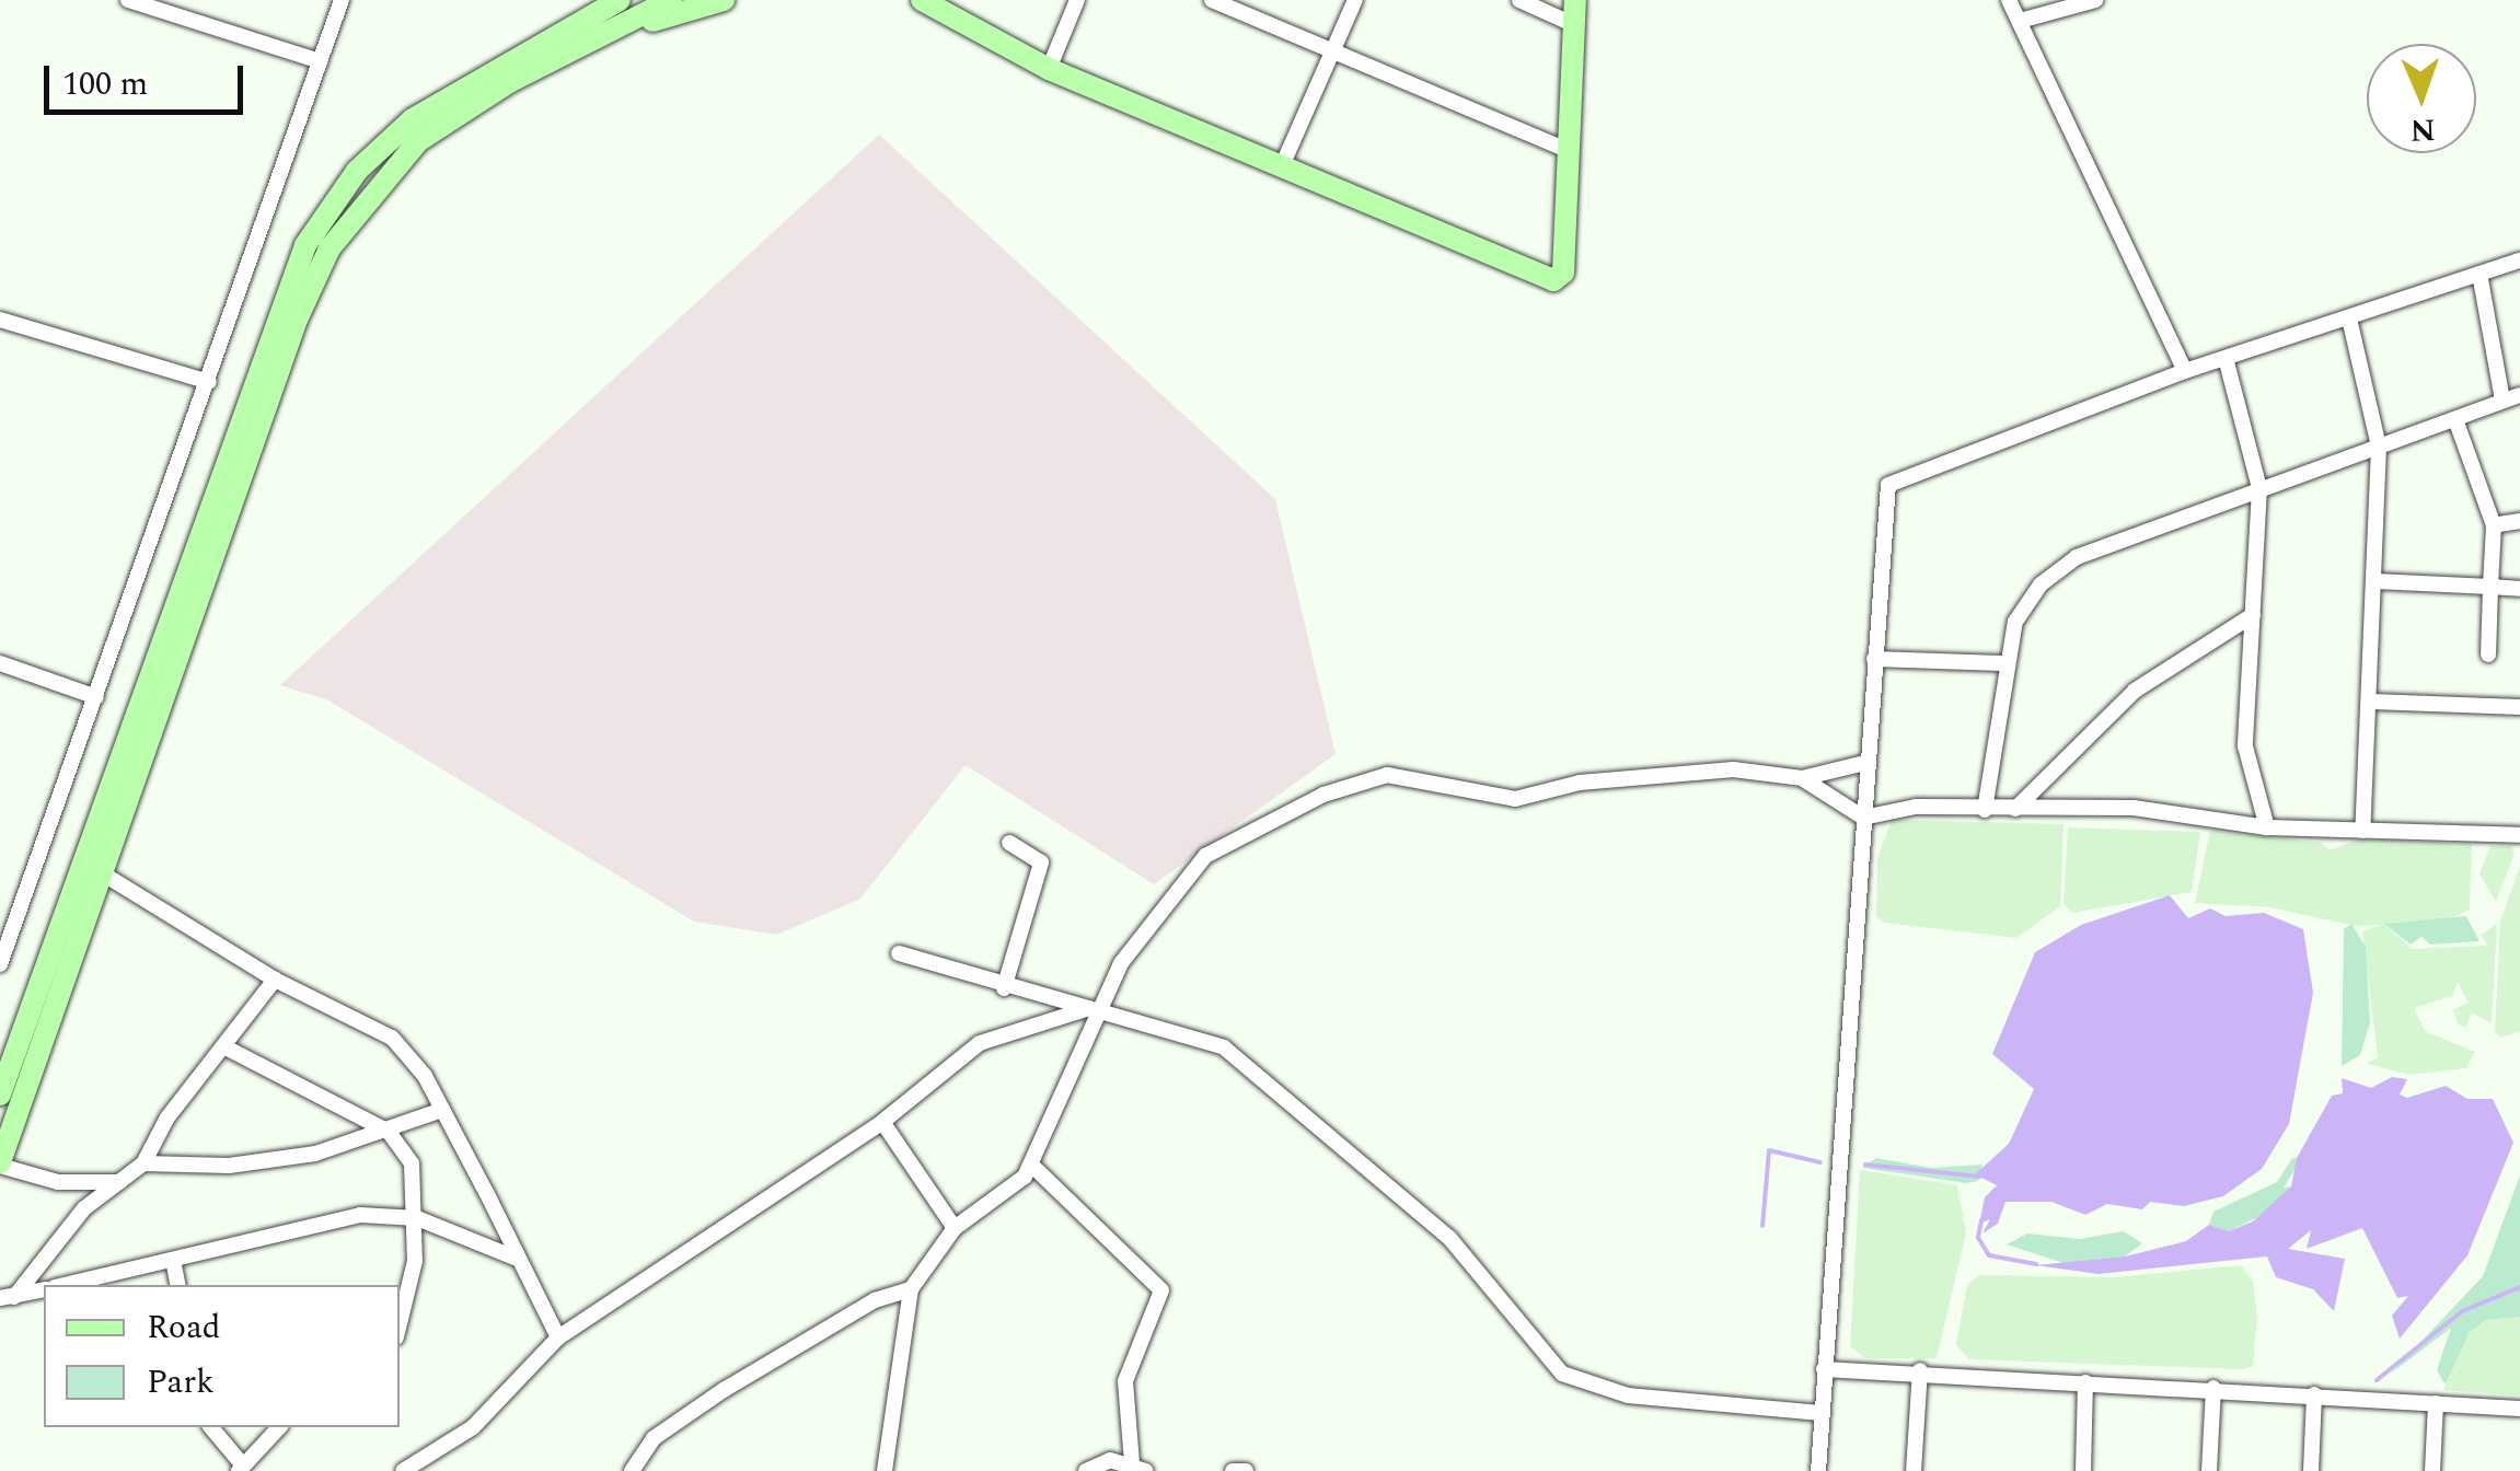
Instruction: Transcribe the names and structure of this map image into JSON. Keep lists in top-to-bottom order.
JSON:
{
  "legend": ["Road", "Park"],
  "scale_bar": "100 m",
  "north": "bottom"
}
